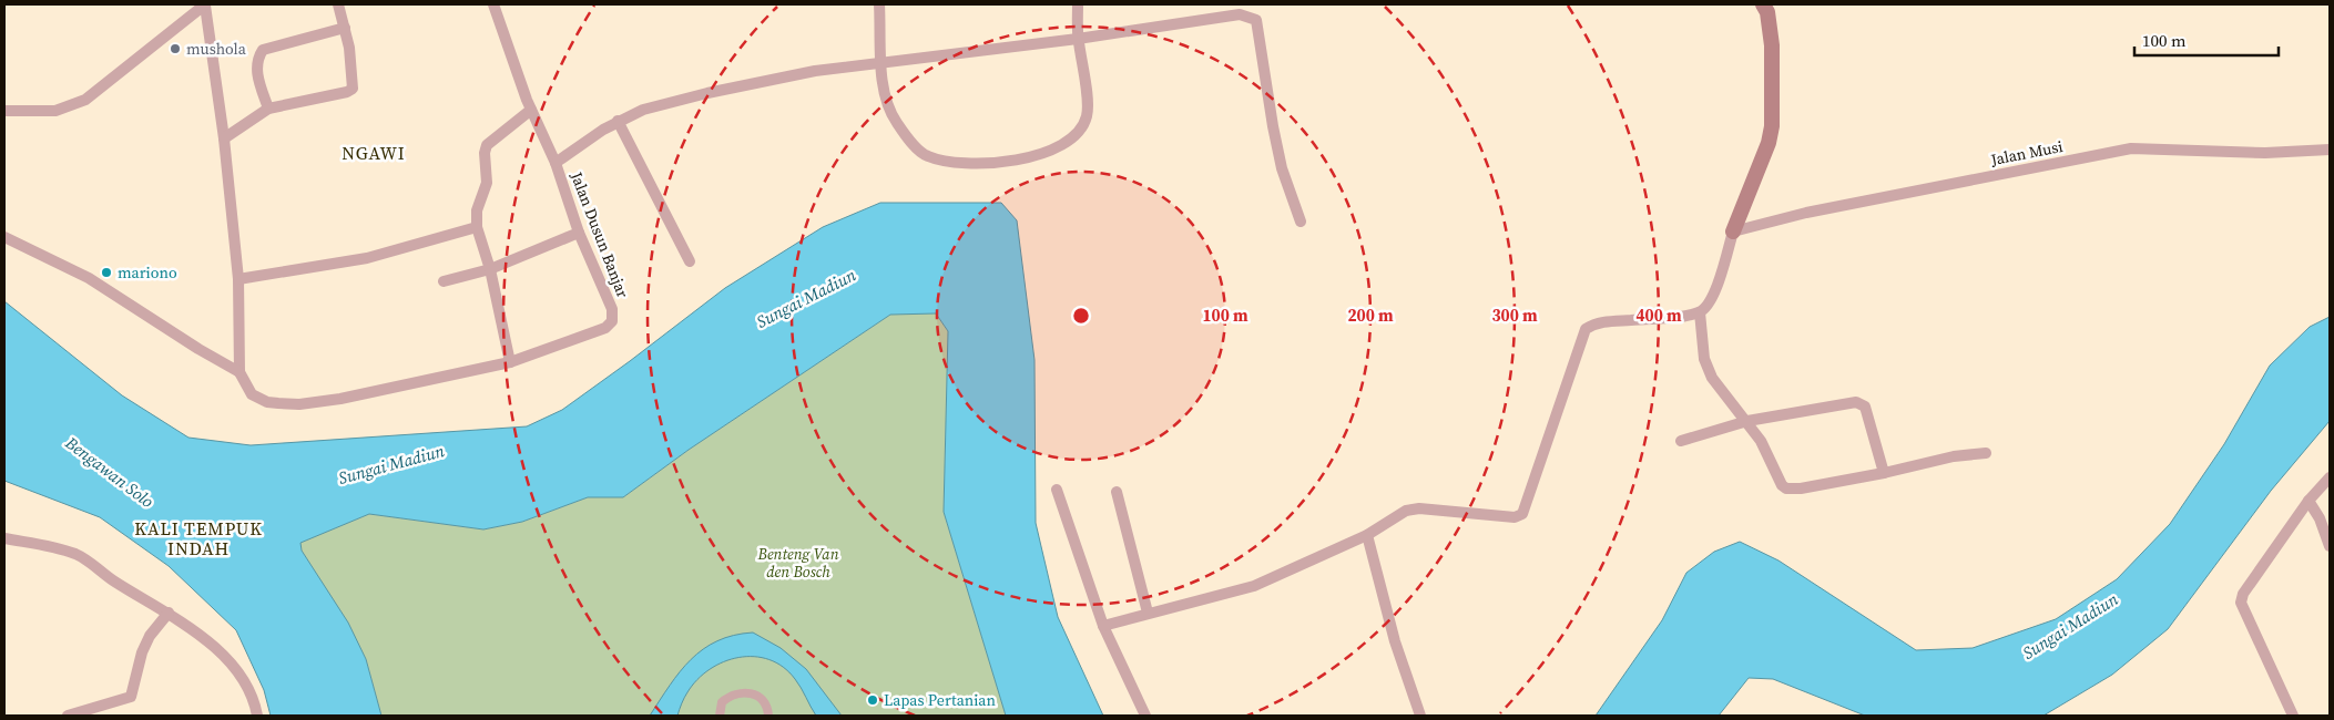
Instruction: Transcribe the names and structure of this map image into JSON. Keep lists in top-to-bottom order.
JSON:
{
  "streets": {
    "street": ["Jalan Musi", "Jalan Dusun Banjar"]
  },
  "districts": ["NGAWI", "KALI TEMPUK INDAH"],
  "water": ["Sungai Madiun", "Bengawan Solo"],
  "parks": ["Benteng Van den Bosch"],
  "places": ["mushola", "mariono", "Lapas Pertanian"],
  "scale_bar": "100 m",
  "rings": [
    "100 m",
    "200 m",
    "300 m",
    "400 m"
  ]
}
